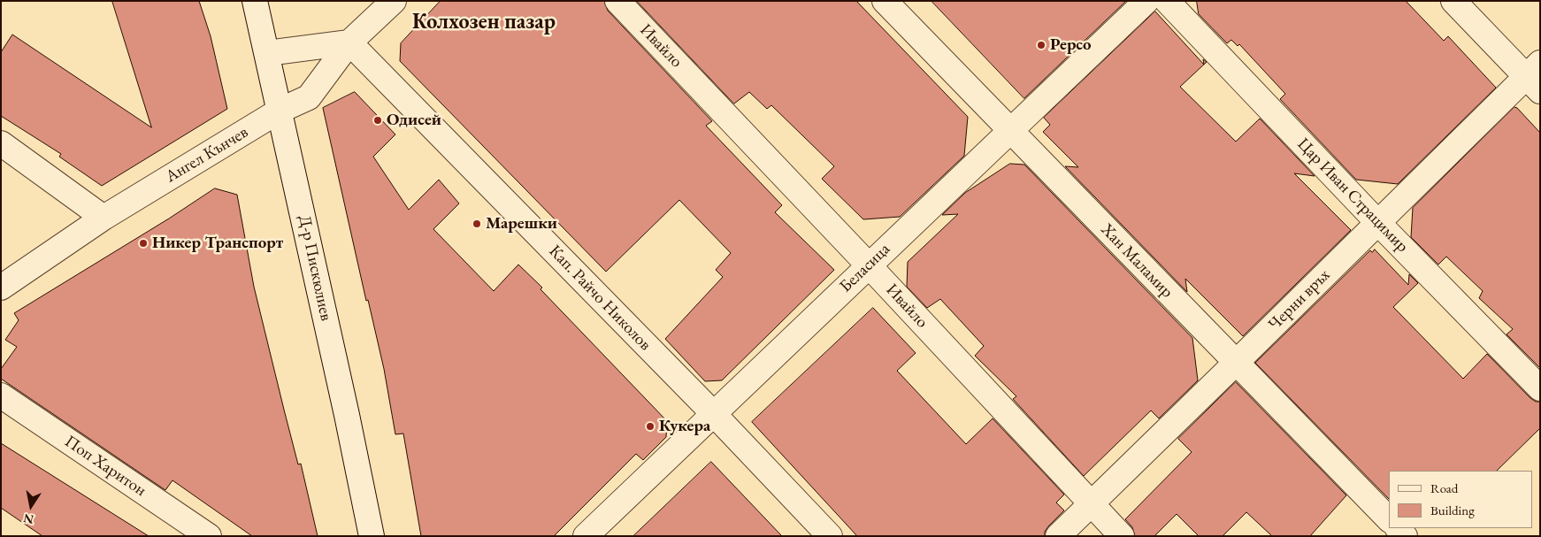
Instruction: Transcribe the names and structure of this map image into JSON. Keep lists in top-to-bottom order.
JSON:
{
  "streets": {
    "street": [
      "Ивайло",
      "Ангел Кънчев",
      "Цар Иван Страцимир",
      "Хан Маламир",
      "Д-р Пискюлиев",
      "Беласица",
      "Кап. Райчо Николов",
      "Черни връх",
      "Поп Харитон"
    ]
  },
  "crossings": [
    ["Ивайло", "Беласица"],
    ["Ивайло", "Черни връх"],
    ["Ангел Кънчев", "Д-р Пискюлиев"],
    ["Ангел Кънчев", "Кап. Райчо Николов"],
    ["Цар Иван Страцимир", "Черни връх"],
    ["Хан Маламир", "Беласица"],
    ["Хан Маламир", "Черни връх"],
    ["Беласица", "Кап. Райчо Николов"]
  ],
  "districts": ["Колхозен пазар"],
  "places": [
    "Pepco",
    "Одисей",
    "Марешки",
    "Никер Транспорт",
    "Кукера"
  ],
  "legend": ["Road", "Building"],
  "north": "bottom"
}
